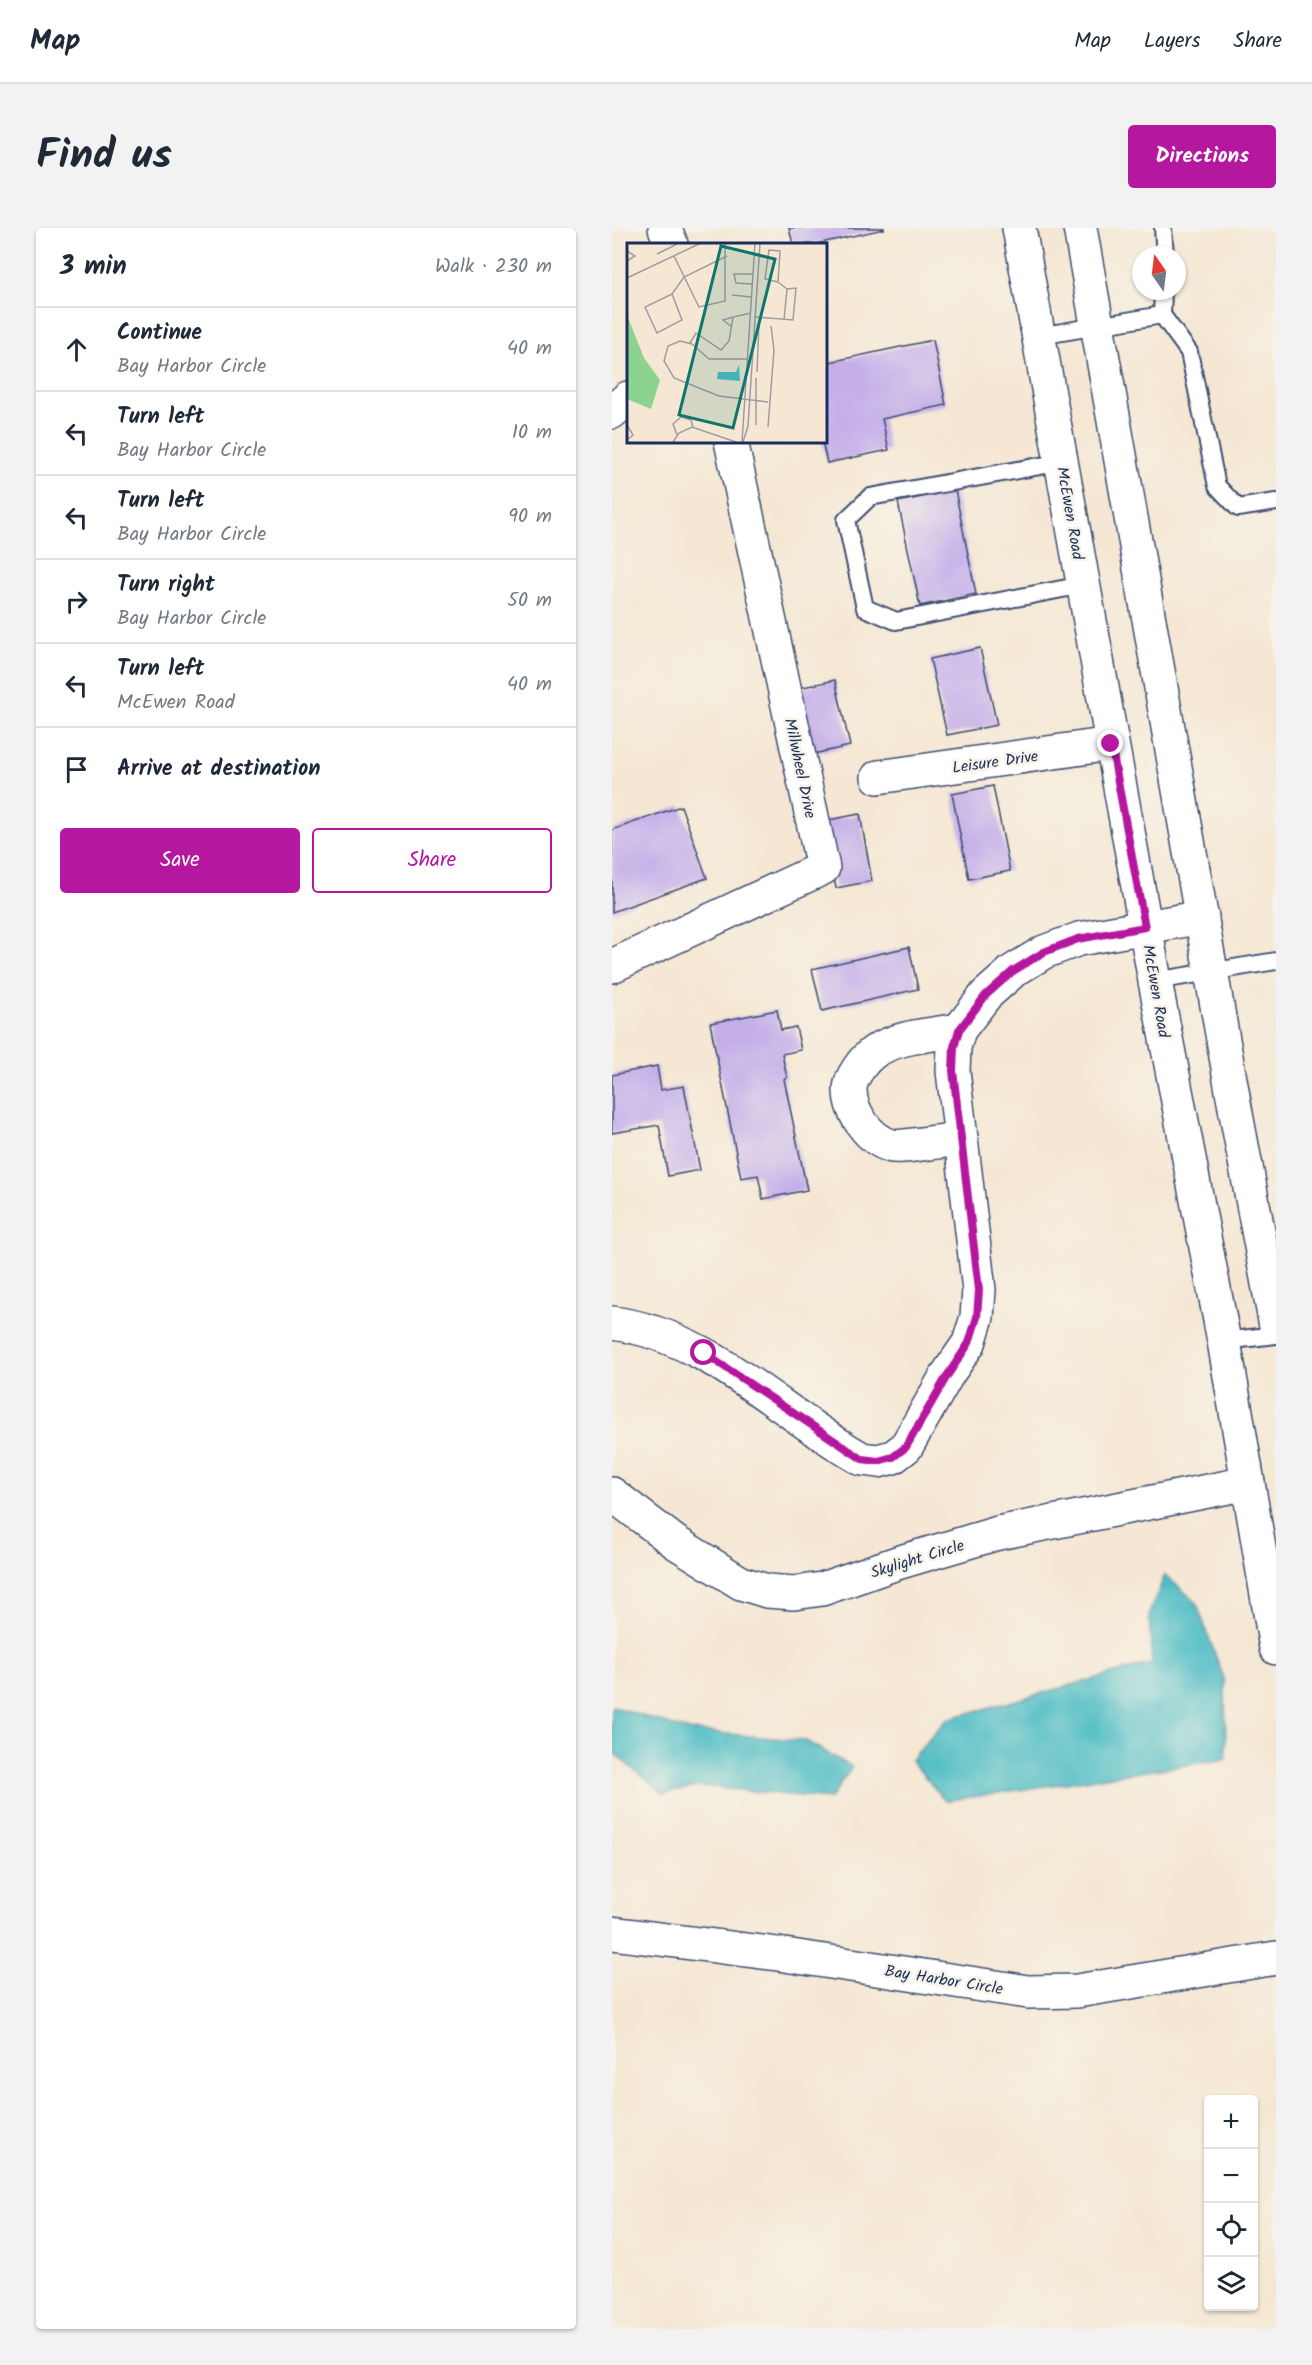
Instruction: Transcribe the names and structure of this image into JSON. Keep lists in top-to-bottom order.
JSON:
{
  "streets": {
    "street": [
      "McEwen Road",
      "Leisure Drive",
      "Millwheel Drive",
      "Skylight Circle",
      "Bay Harbor Circle"
    ]
  },
  "crossings": [
    ["McEwen Road", "Leisure Drive"],
    ["McEwen Road", "Skylight Circle"]
  ],
  "north": "top",
  "page": {
    "header": "Map",
    "nav": ["Map", "Layers", "Share"],
    "title": "Find us",
    "buttons": [
      "Directions",
      ["Save", "Share"]
    ],
    "heading": ["3 min", "Walk · 230 m"],
    "list": [
      ["Continue", "Bay Harbor Circle", "40 m"],
      ["Turn left", "Bay Harbor Circle", "10 m"],
      ["Turn left", "Bay Harbor Circle", "90 m"],
      ["Turn right", "Bay Harbor Circle", "50 m"],
      ["Turn left", "McEwen Road", "40 m"],
      "Arrive at destination"
    ],
    "map_buttons": ["+", "−"]
  }
}
